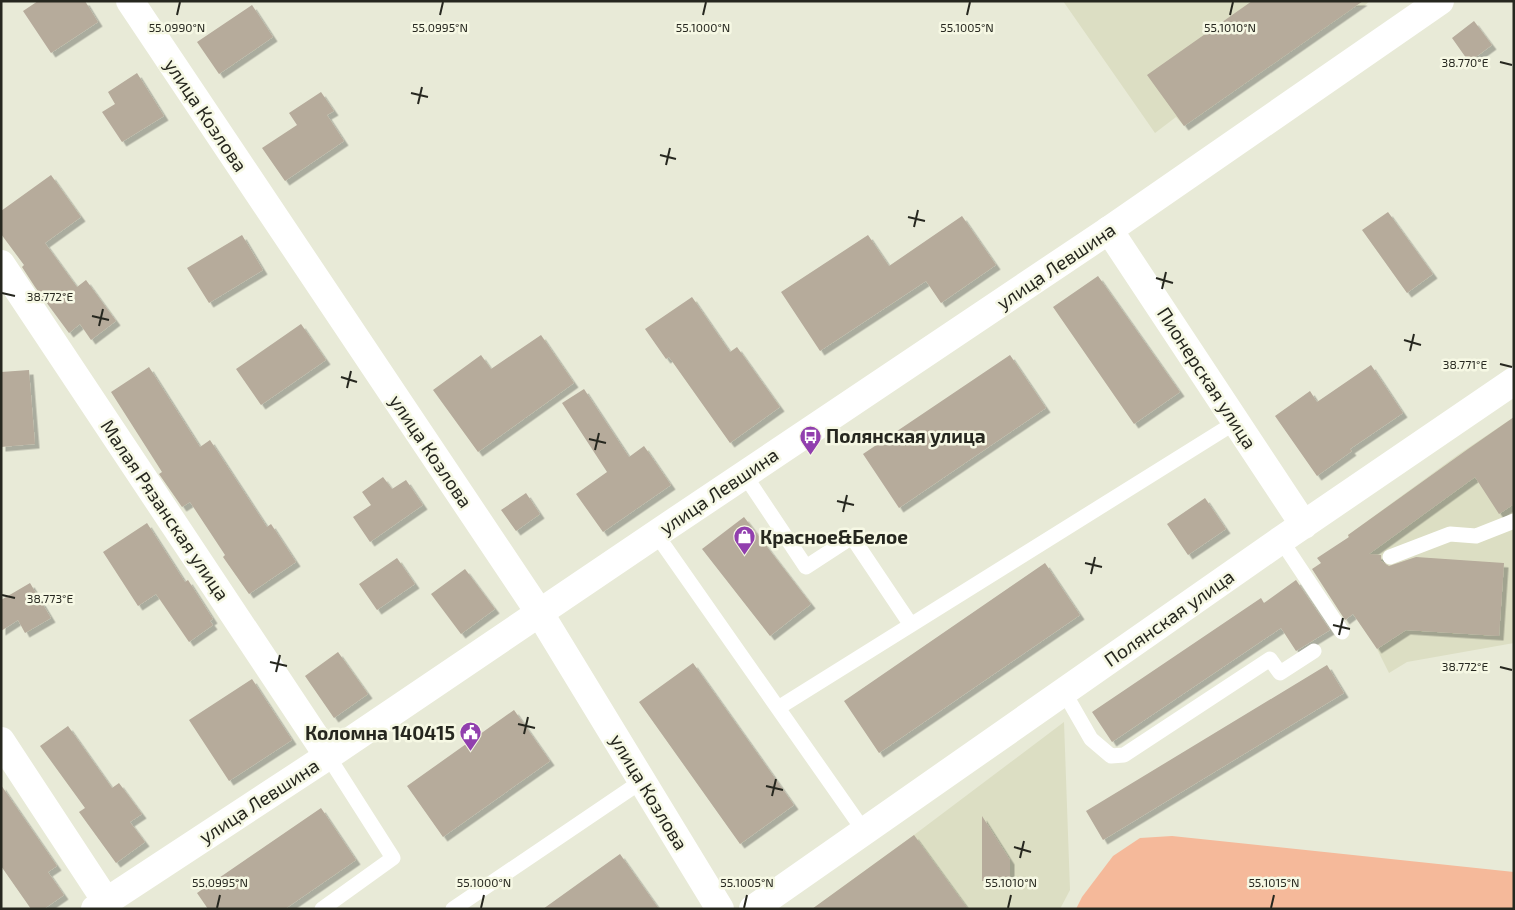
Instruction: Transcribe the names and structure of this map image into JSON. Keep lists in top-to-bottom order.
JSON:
{
  "streets": {
    "street": [
      "улица Козлова",
      "улица Левшина",
      "Пионерская улица",
      "Малая Рязанская улица",
      "Полянская улица"
    ]
  },
  "crossings": [
    ["улица Козлова", "улица Левшина"],
    ["улица Левшина", "Пионерская улица"],
    ["улица Левшина", "Малая Рязанская улица"],
    ["Пионерская улица", "Полянская улица"]
  ],
  "places": {
    "bus stop": ["Полянская улица"],
    "shop": ["Красное&Белое"],
    "public building": ["Коломна 140415"]
  },
  "coordinates": [
    "55.0990°N",
    "55.0995°N",
    "55.1000°N",
    "55.1005°N",
    "55.1010°N",
    "38.770°E",
    "38.772°E",
    "38.771°E",
    "38.773°E",
    "55.1015°N"
  ]
}
